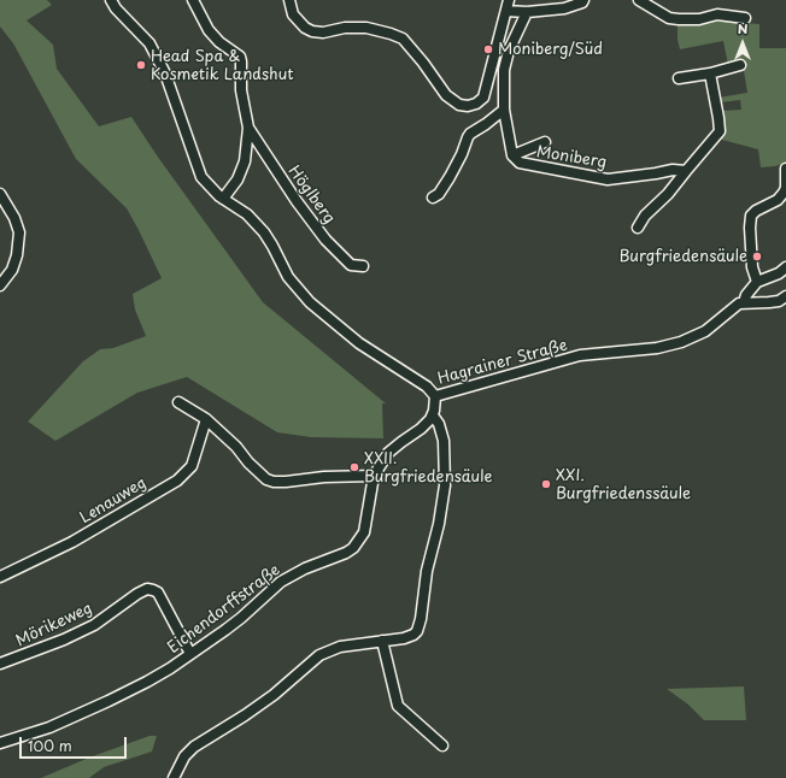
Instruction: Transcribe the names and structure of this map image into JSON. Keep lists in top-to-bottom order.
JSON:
{
  "streets": {
    "street": [
      "Moniberg",
      "Höglberg",
      "Hagrainer Straße",
      "Lenauweg",
      "Eichendorffstraße",
      "Mörikeweg"
    ]
  },
  "crossings": [
    ["Höglberg", "Hagrainer Straße"],
    ["Eichendorffstraße", "Mörikeweg"]
  ],
  "places": [
    "Moniberg/Süd",
    "Head Spa & Kosmetik Landshut",
    "Burgfriedensäule",
    "XXII. Burgfriedensäule",
    "XXI. Burgfriedenssäule"
  ],
  "scale_bar": "100 m",
  "north": "top"
}
